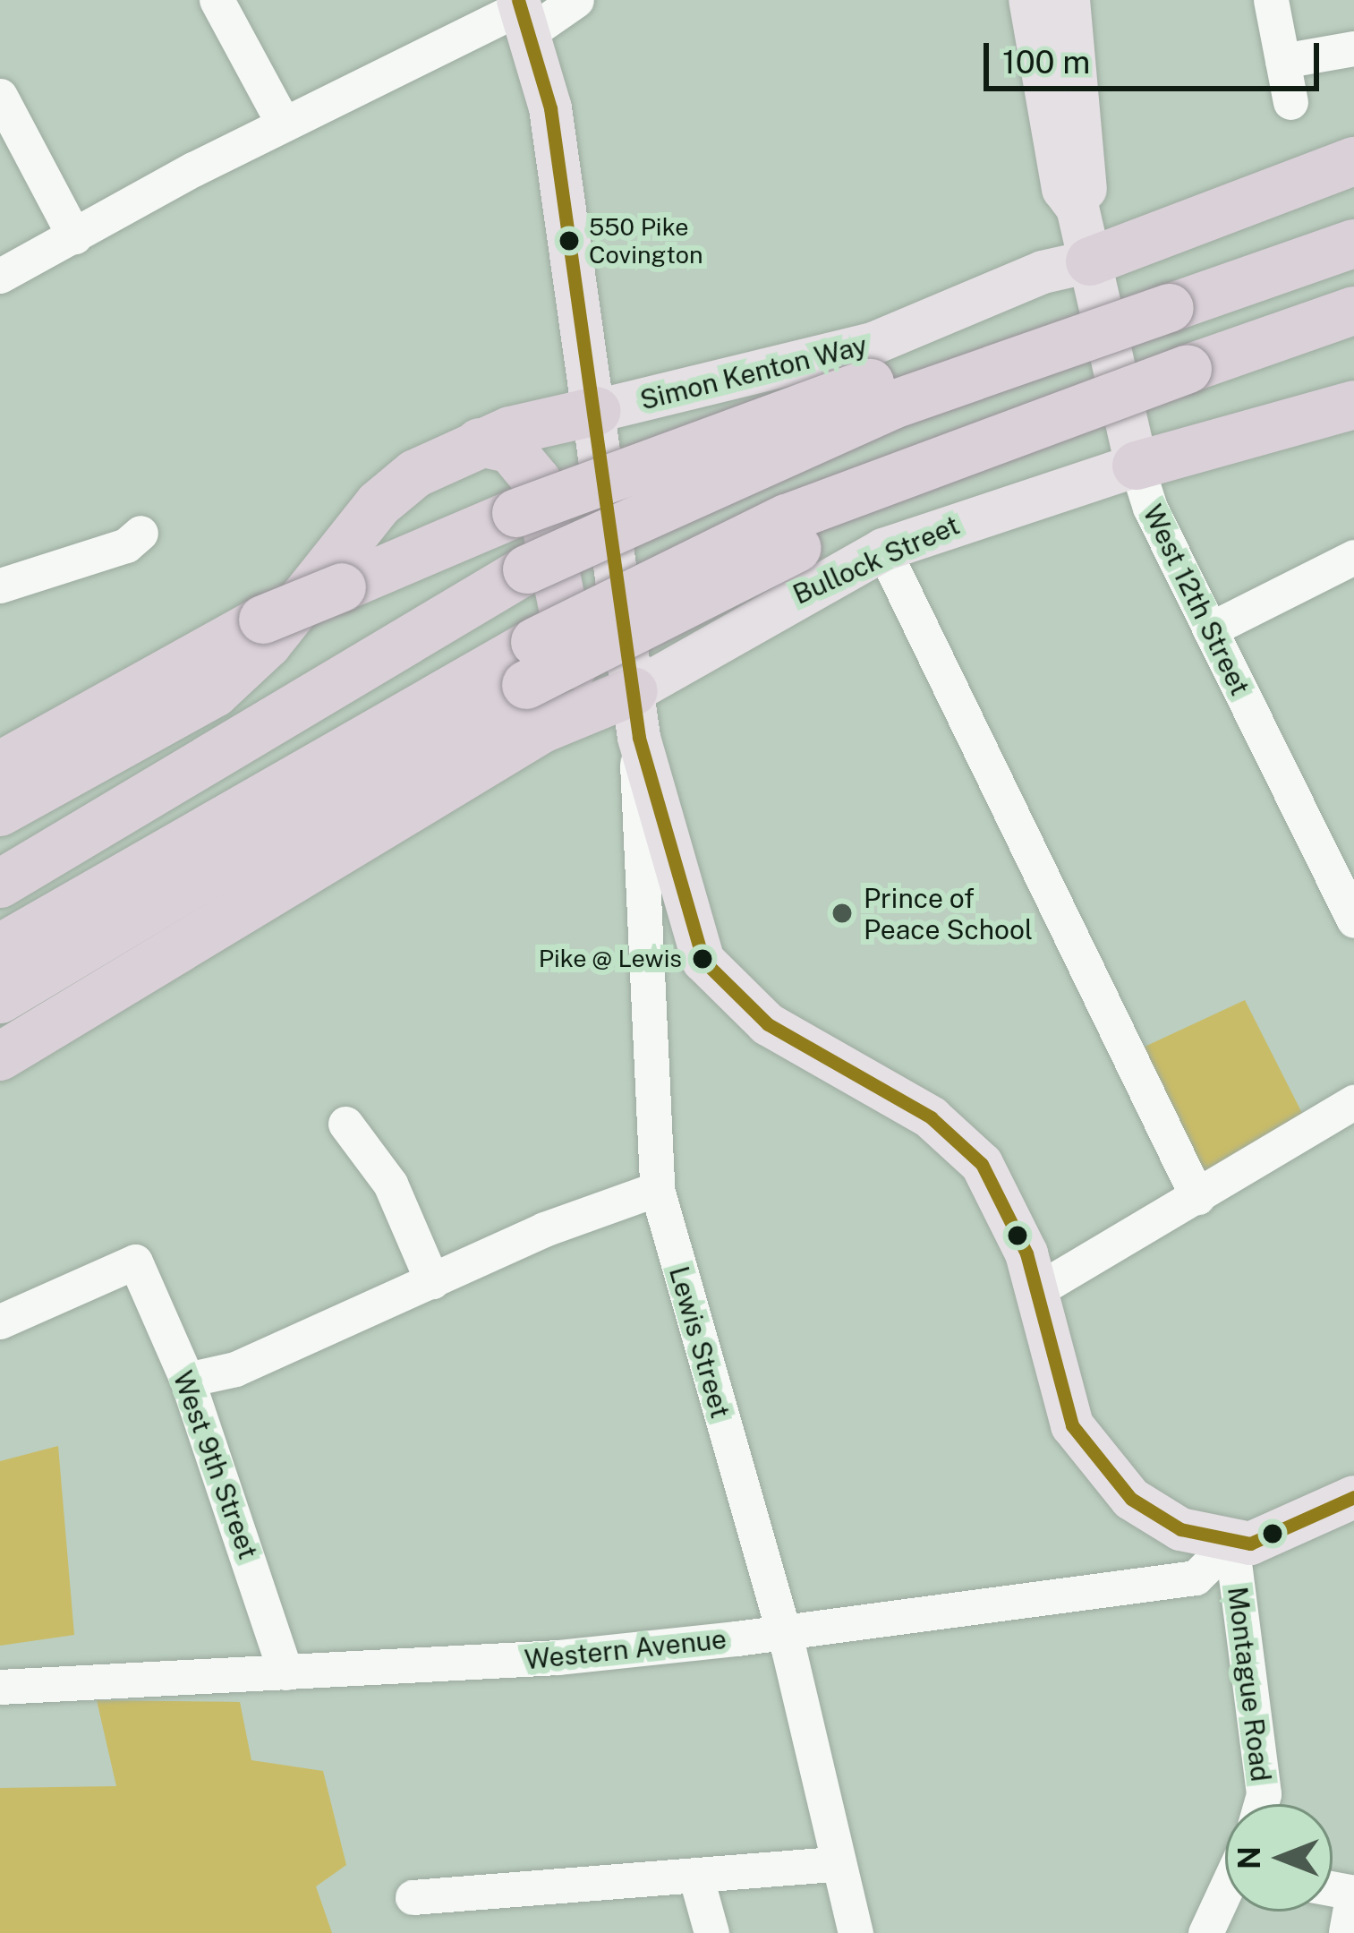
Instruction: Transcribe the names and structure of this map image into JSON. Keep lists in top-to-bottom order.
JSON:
{
  "streets": {
    "main road": ["Simon Kenton Way", "Bullock Street", "West 12th Street"],
    "street": [
      "Lewis Street",
      "West 9th Street",
      "Western Avenue",
      "Montague Road"
    ]
  },
  "crossings": [
    ["Simon Kenton Way", "West 12th Street"],
    ["Bullock Street", "West 12th Street"],
    ["Bullock Street", "Lewis Street"],
    ["Lewis Street", "Western Avenue"],
    ["West 9th Street", "Western Avenue"],
    ["Western Avenue", "Montague Road"]
  ],
  "places": ["550 Pike Covington", "Prince of Peace School", "Pike @ Lewis"],
  "scale_bar": "100 m",
  "north": "left"
}
